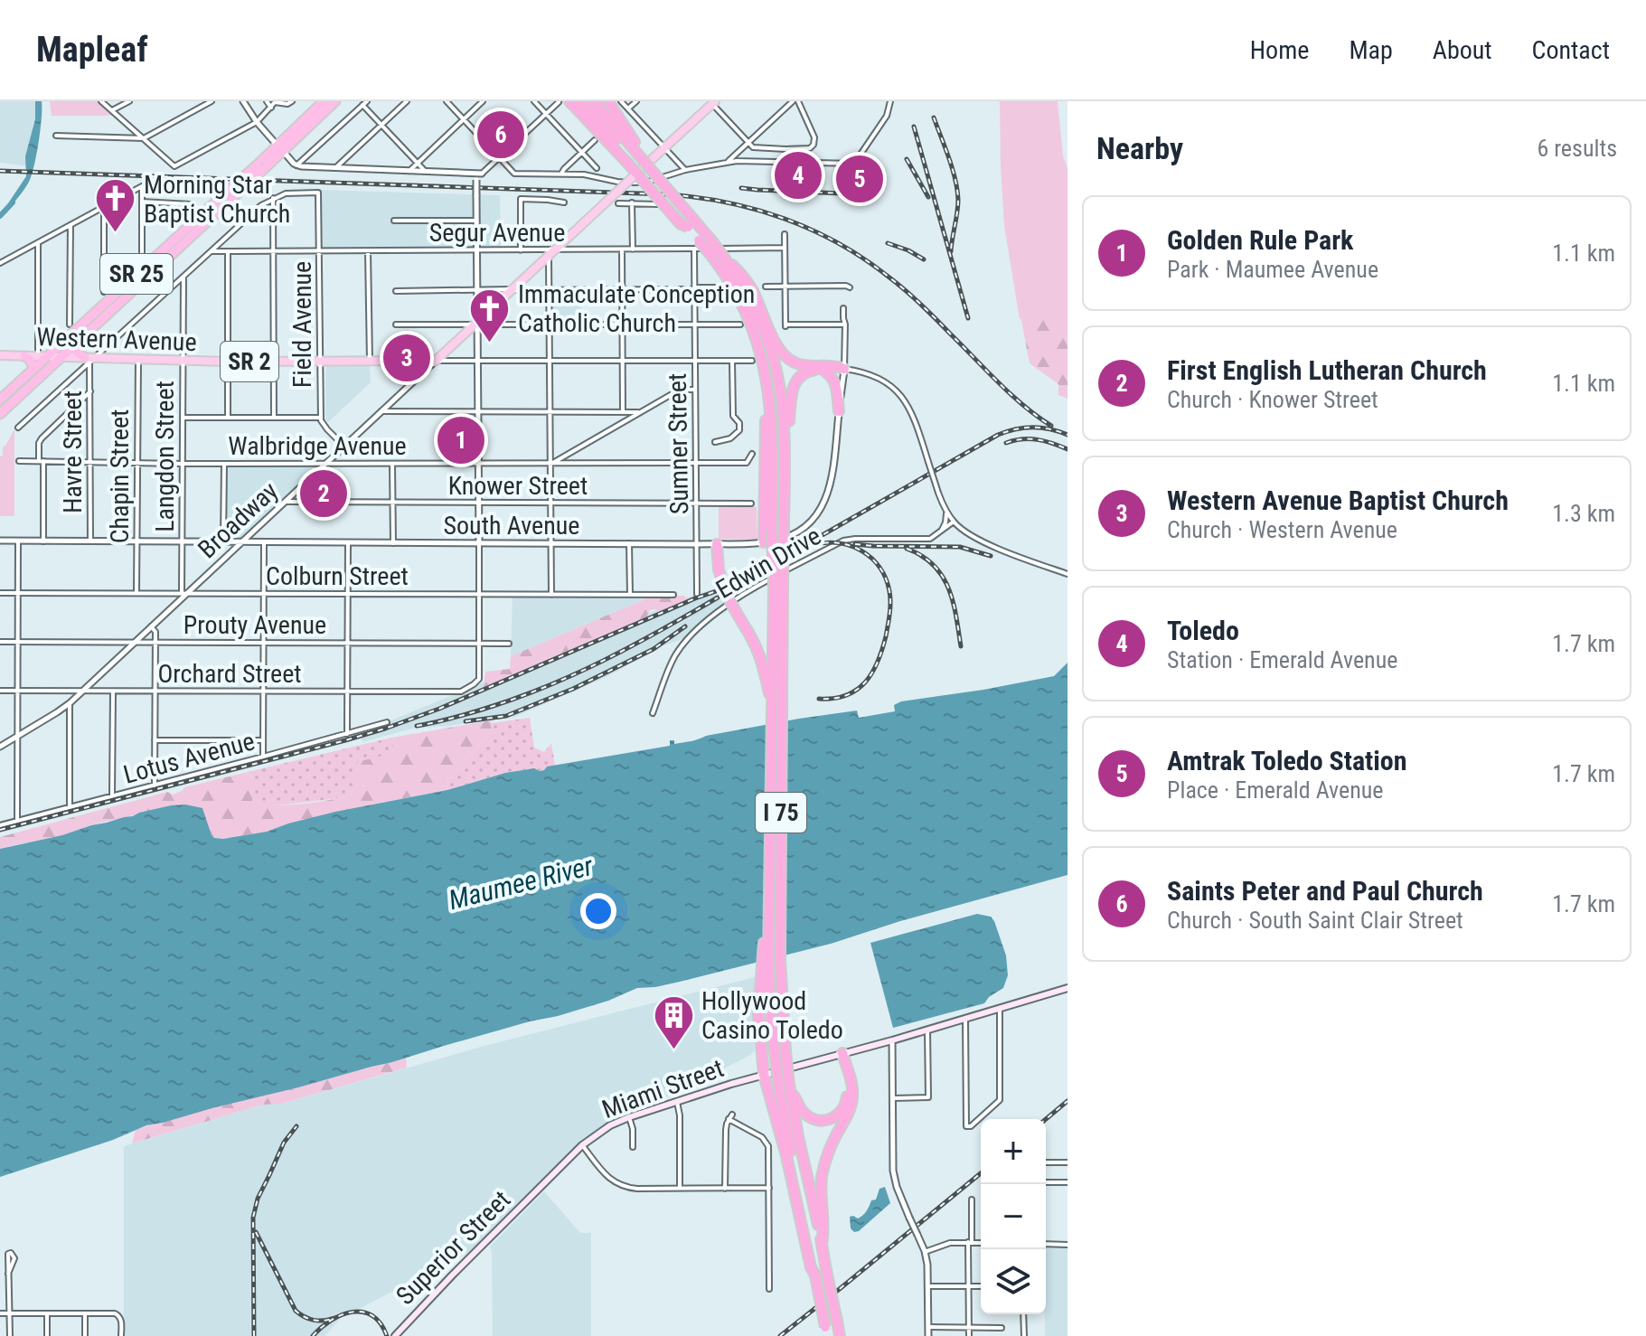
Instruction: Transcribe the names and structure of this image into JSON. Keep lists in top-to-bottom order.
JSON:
{
  "streets": {
    "highway": ["SR 25", "I 75"],
    "main road": [
      "Western Avenue",
      "SR 2",
      "Broadway",
      "Miami Street",
      "Superior Street"
    ],
    "street": [
      "Segur Avenue",
      "Field Avenue",
      "Sumner Street",
      "Walbridge Avenue",
      "Havre Street",
      "Langdon Street",
      "Chapin Street",
      "Knower Street",
      "South Avenue",
      "Edwin Drive",
      "Colburn Street",
      "Prouty Avenue",
      "Orchard Street",
      "Lotus Avenue"
    ]
  },
  "crossings": [
    ["Segur Avenue", "Field Avenue"],
    ["Segur Avenue", "Sumner Street"],
    ["Segur Avenue", "Broadway"],
    ["Segur Avenue", "I 75"],
    ["SR 25", "Western Avenue"],
    ["Field Avenue", "Western Avenue"],
    ["Field Avenue", "Broadway"],
    ["Western Avenue", "Sumner Street"],
    ["Western Avenue", "Havre Street"],
    ["Western Avenue", "Langdon Street"],
    ["Western Avenue", "Chapin Street"],
    ["Western Avenue", "Broadway"],
    ["Sumner Street", "Walbridge Avenue"],
    ["Sumner Street", "Knower Street"],
    ["Sumner Street", "South Avenue"],
    ["Sumner Street", "I 75"],
    ["Walbridge Avenue", "Havre Street"],
    ["Walbridge Avenue", "Langdon Street"],
    ["Walbridge Avenue", "Chapin Street"],
    ["Walbridge Avenue", "Broadway"],
    ["Havre Street", "South Avenue"],
    ["Langdon Street", "Broadway"],
    ["Langdon Street", "South Avenue"],
    ["Langdon Street", "Colburn Street"],
    ["Chapin Street", "South Avenue"],
    ["Chapin Street", "Colburn Street"],
    ["Knower Street", "Broadway"],
    ["Broadway", "South Avenue"],
    ["Broadway", "Colburn Street"],
    ["Broadway", "Prouty Avenue"],
    ["Broadway", "Orchard Street"],
    ["Prouty Avenue", "Orchard Street"],
    ["Miami Street", "Superior Street"]
  ],
  "water": ["Maumee River"],
  "places": {
    "church": ["Morning Star Baptist Church", "Immaculate Conception Catholic Church"],
    "building": ["Hollywood Casino Toledo"]
  },
  "page": {
    "header": "Mapleaf",
    "nav": [
      "Home",
      "Map",
      "About",
      "Contact"
    ],
    "heading": ["Nearby", "6 results"],
    "pins": [
      "6",
      "4",
      "5",
      "3",
      "1",
      "2"
    ],
    "list": [
      {
        "mark": "1",
        "name": "Golden Rule Park",
        "note": "Park · Maumee Avenue",
        "value": "1.1 km"
      },
      {
        "mark": "2",
        "name": "First English Lutheran Church",
        "note": "Church · Knower Street",
        "value": "1.1 km"
      },
      {
        "mark": "3",
        "name": "Western Avenue Baptist Church",
        "note": "Church · Western Avenue",
        "value": "1.3 km"
      },
      {
        "mark": "4",
        "name": "Toledo",
        "note": "Station · Emerald Avenue",
        "value": "1.7 km"
      },
      {
        "mark": "5",
        "name": "Amtrak Toledo Station",
        "note": "Place · Emerald Avenue",
        "value": "1.7 km"
      },
      {
        "mark": "6",
        "name": "Saints Peter and Paul Church",
        "note": "Church · South Saint Clair Street",
        "value": "1.7 km"
      }
    ],
    "map_buttons": ["+", "−"]
  }
}
